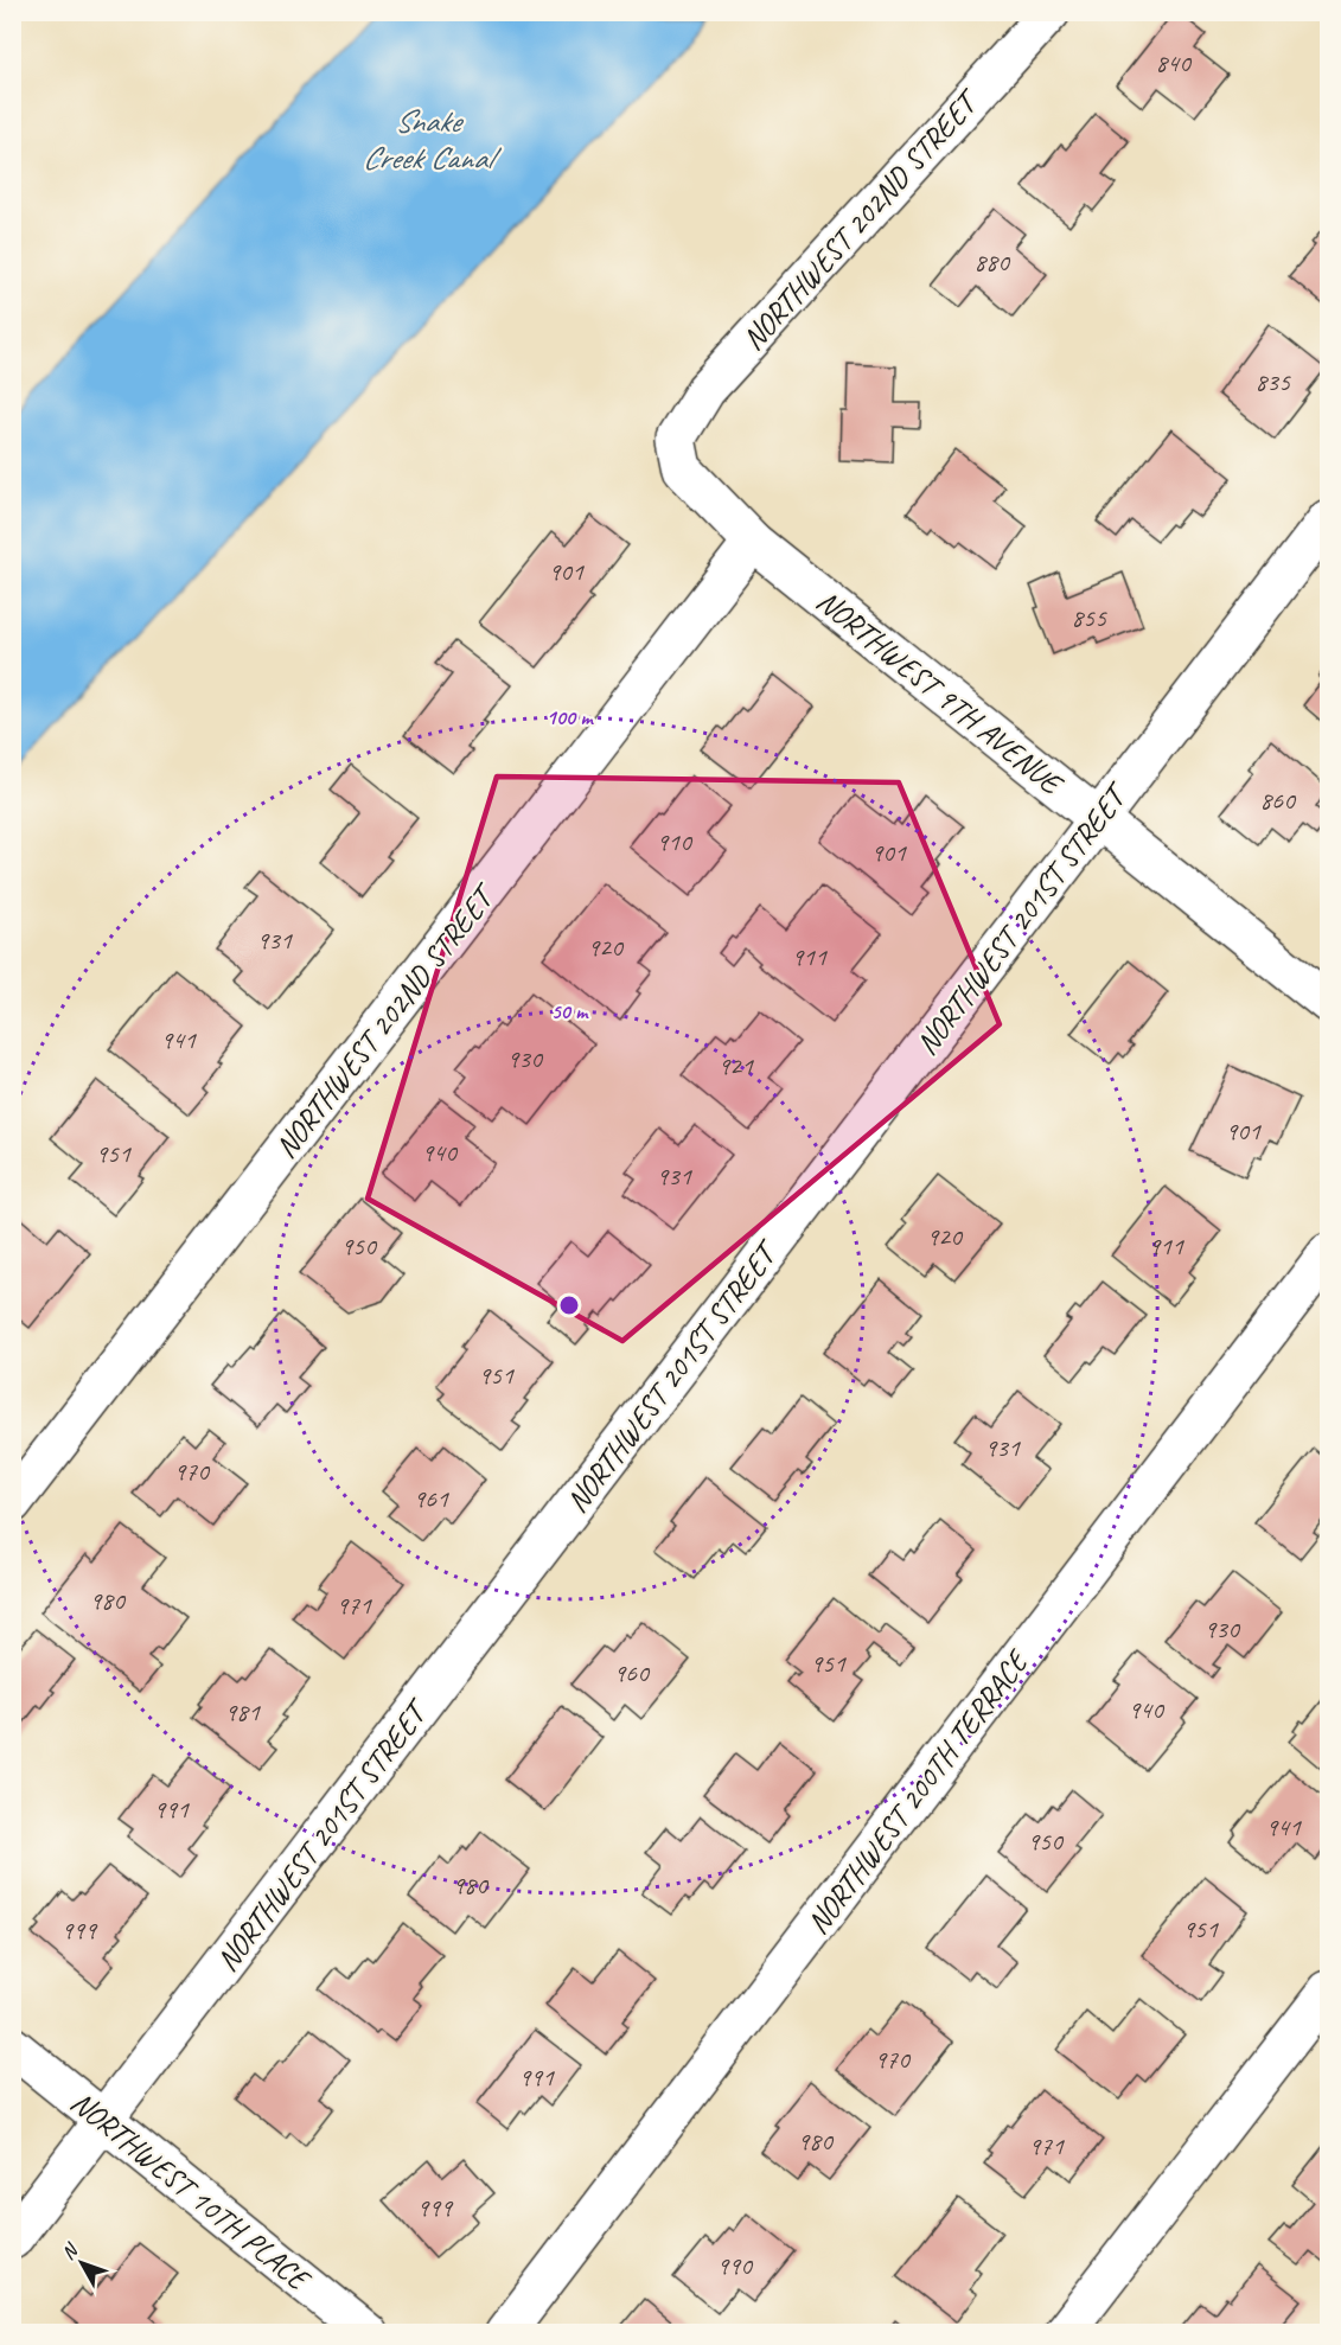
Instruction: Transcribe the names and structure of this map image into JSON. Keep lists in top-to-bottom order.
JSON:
{
  "streets": {
    "street": [
      "NORTHWEST 202ND STREET",
      "NORTHWEST 9TH AVENUE",
      "NORTHWEST 201ST STREET",
      "NORTHWEST 200TH TERRACE",
      "NORTHWEST 10TH PLACE"
    ]
  },
  "crossings": [
    ["NORTHWEST 202ND STREET", "NORTHWEST 9TH AVENUE"],
    ["NORTHWEST 9TH AVENUE", "NORTHWEST 201ST STREET"],
    ["NORTHWEST 201ST STREET", "NORTHWEST 10TH PLACE"]
  ],
  "water": ["Snake Creek Canal"],
  "house_numbers": [
    "840",
    "880",
    "835",
    "901",
    "855",
    "860",
    "910",
    "901",
    "931",
    "920",
    "911",
    "941",
    "930",
    "921",
    "901",
    "940",
    "951",
    "931",
    "920",
    "950",
    "911",
    "951",
    "931",
    "970",
    "961",
    "980",
    "971",
    "930",
    "951",
    "960",
    "940",
    "981",
    "991",
    "941",
    "950",
    "980",
    "951",
    "999",
    "970",
    "991",
    "980",
    "971",
    "999",
    "990"
  ],
  "north": "top left",
  "rings": ["100 m", "50 m"]
}
